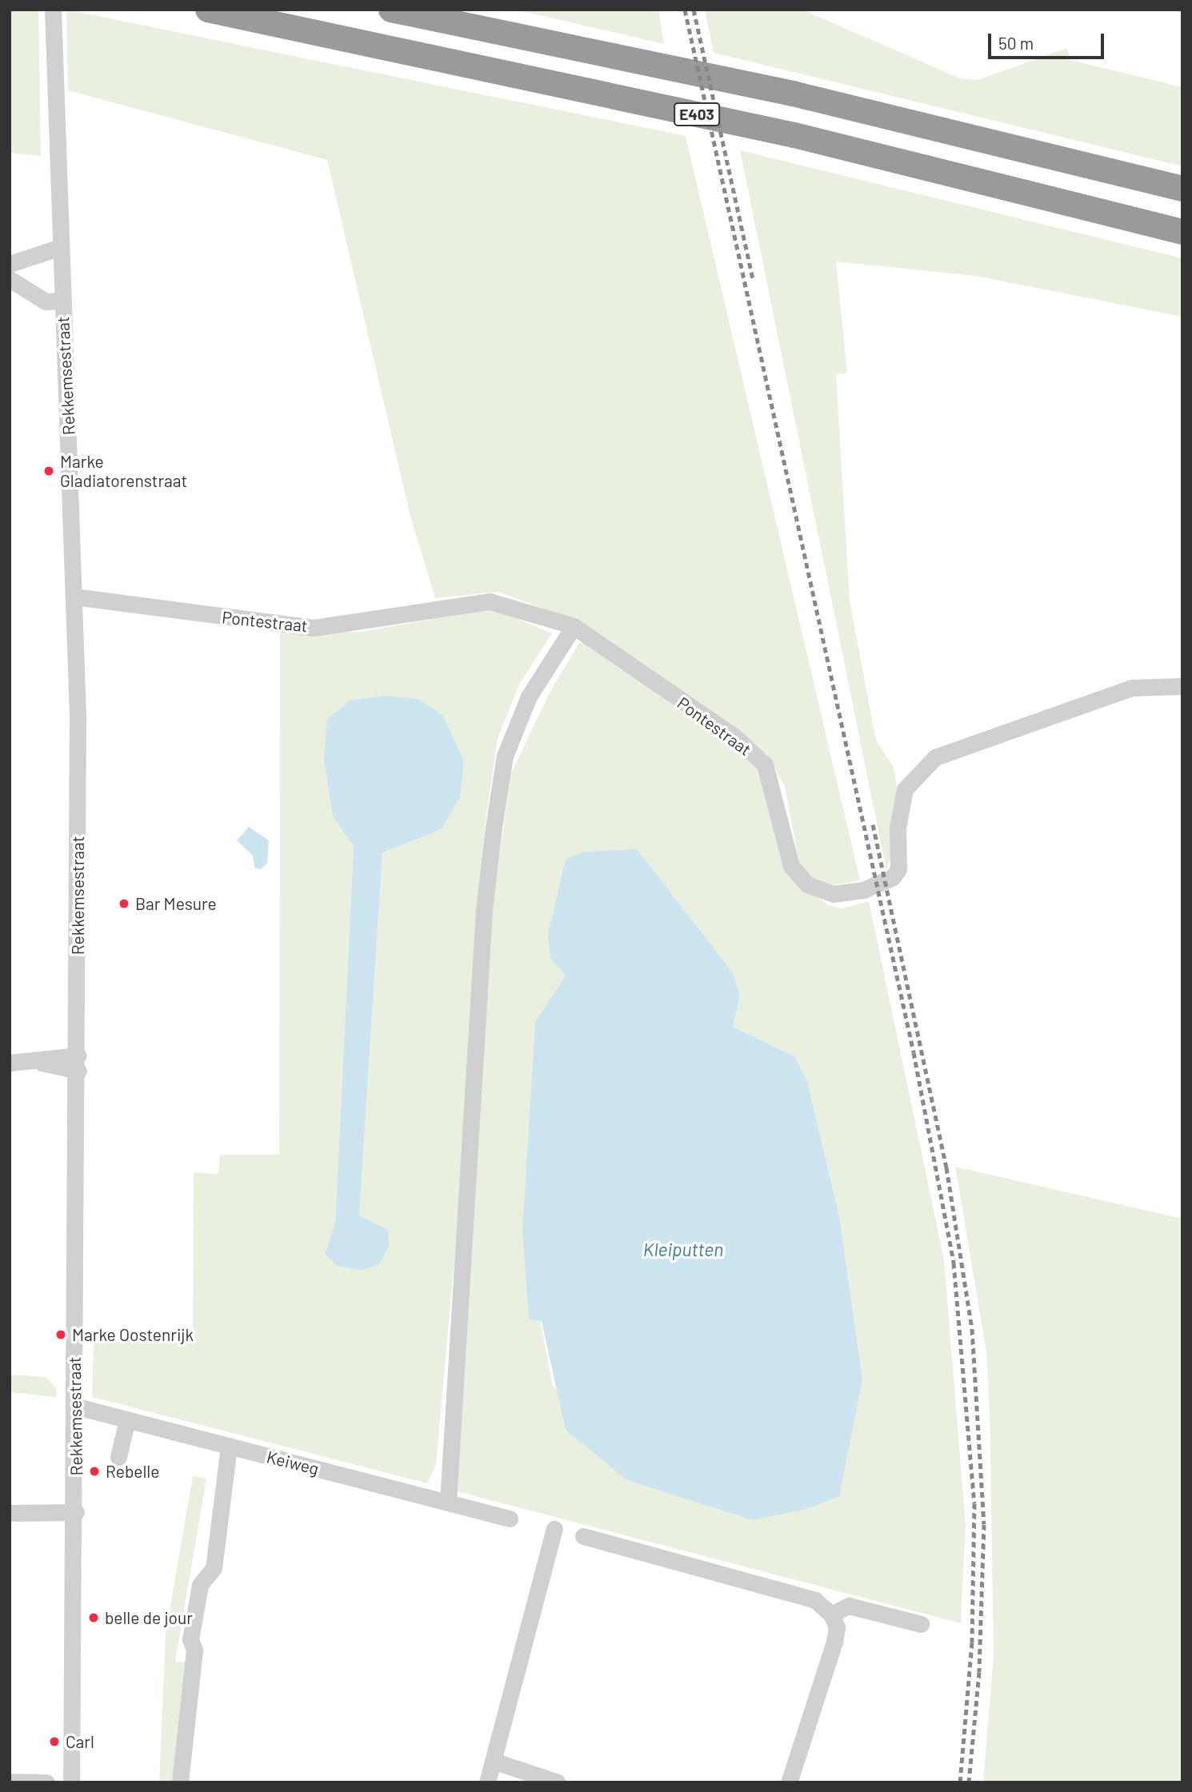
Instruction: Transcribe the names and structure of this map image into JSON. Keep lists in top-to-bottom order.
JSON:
{
  "streets": {
    "highway": ["E403"],
    "street": ["Rekkemsestraat", "Pontestraat", "Keiweg"]
  },
  "crossings": [
    ["Rekkemsestraat", "Pontestraat"],
    ["Rekkemsestraat", "Keiweg"]
  ],
  "water": ["Kleiputten"],
  "places": [
    "Marke Gladiatorenstraat",
    "Bar Mesure",
    "Marke Oostenrijk",
    "Rebelle",
    "belle de jour",
    "Carl"
  ],
  "scale_bar": "50 m"
}
